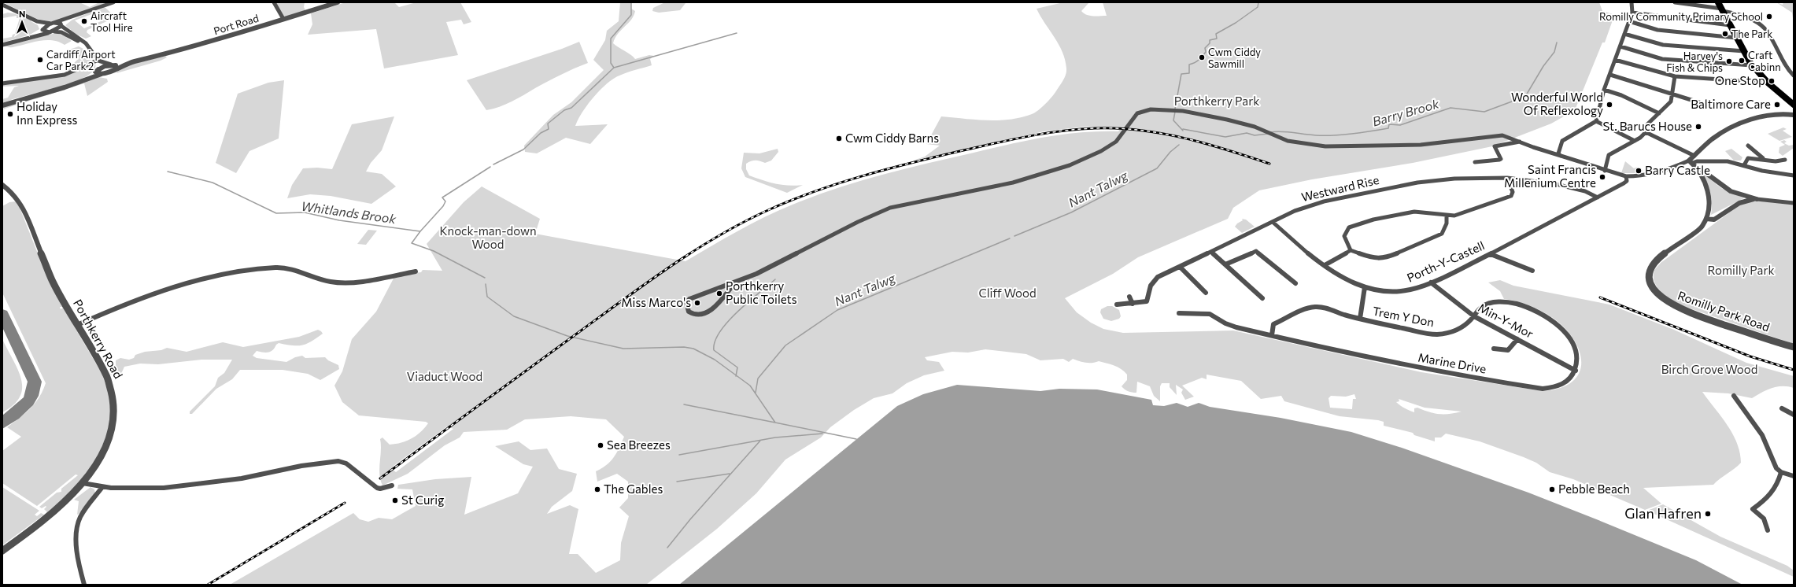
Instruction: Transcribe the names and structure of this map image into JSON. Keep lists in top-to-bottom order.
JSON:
{
  "streets": {
    "street": [
      "Port Road",
      "Westward Rise",
      "Porth-Y-Castell",
      "Romilly Park Road",
      "Trem Y Don",
      "Min-Y-Mor",
      "Porthkerry Road",
      "Marine Drive"
    ]
  },
  "crossings": [
    ["Westward Rise", "Porth-Y-Castell"],
    ["Porth-Y-Castell", "Trem Y Don"],
    ["Porth-Y-Castell", "Min-Y-Mor"],
    ["Trem Y Don", "Min-Y-Mor"],
    ["Trem Y Don", "Marine Drive"],
    ["Min-Y-Mor", "Marine Drive"]
  ],
  "water": ["Barry Brook", "Nant Talwg", "Whitlands Brook"],
  "parks": [
    "Porthkerry Park",
    "Knock-man-down Wood",
    "Romilly Park",
    "Cliff Wood",
    "Birch Grove Wood",
    "Viaduct Wood"
  ],
  "places": [
    "Romilly Community Primary School",
    "Aircraft Tool Hire",
    "The Park",
    "Cwm Ciddy Sawmill",
    "Cardiff Airport Car Park 2",
    "Craft Cabinn",
    "Harvey's Fish & Chips",
    "One Stop",
    "Wonderful World Of Reflexology",
    "Baltimore Care",
    "Holiday Inn Express",
    "St. Barucs House",
    "Cwm Ciddy Barns",
    "Barry Castle",
    "Saint Francis Millenium Centre",
    "Porthkerry Public Toilets",
    "Miss Marco's",
    "Sea Breezes",
    "The Gables",
    "Pebble Beach",
    "St Curig",
    "Glan Hafren"
  ],
  "north": "top"
}
